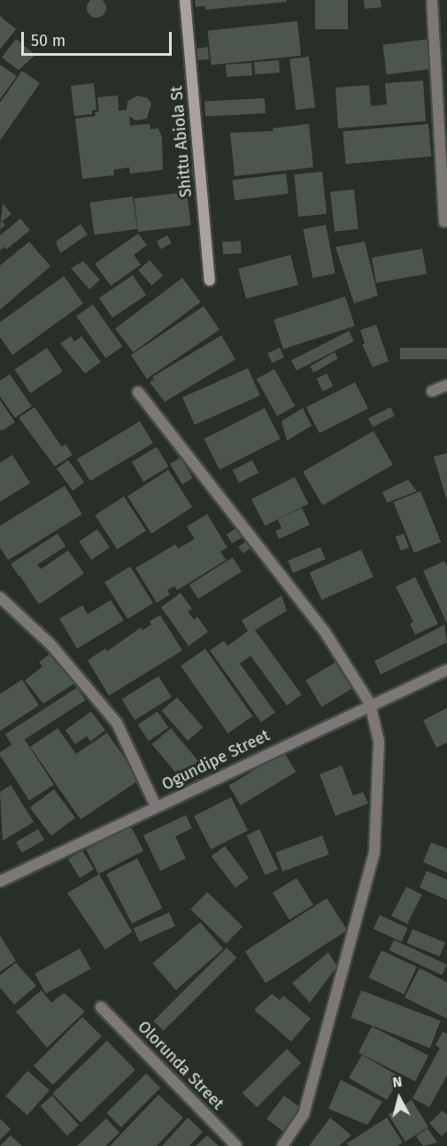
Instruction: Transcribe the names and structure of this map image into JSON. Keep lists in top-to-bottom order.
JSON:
{
  "streets": {
    "street": ["Shittu Abiola St", "Ogundipe Street", "Olorunda Street"]
  },
  "scale_bar": "50 m",
  "north": "top"
}
